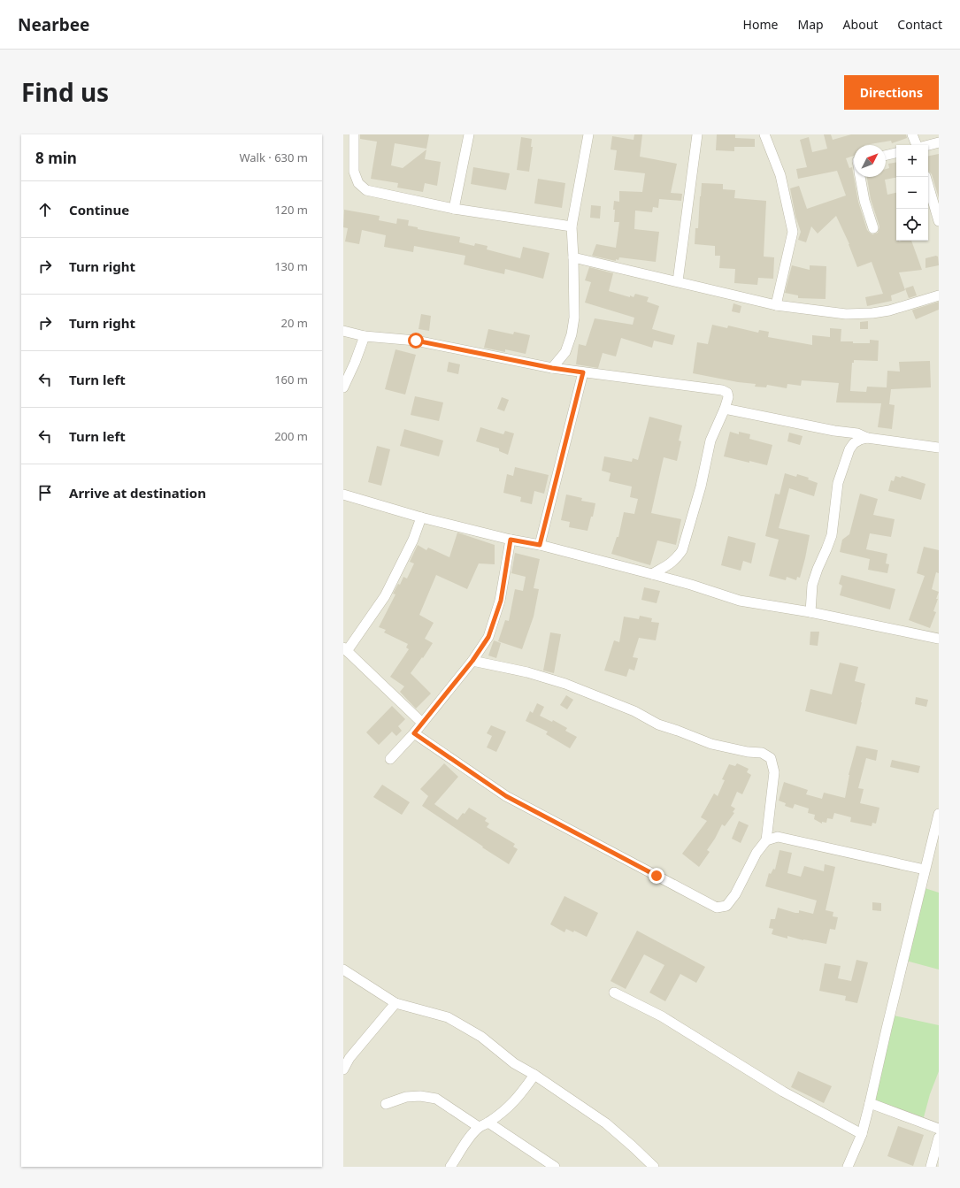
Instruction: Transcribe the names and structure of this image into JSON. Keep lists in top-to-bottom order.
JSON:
{
  "north": "top right",
  "page": {
    "header": "Nearbee",
    "nav": [
      "Home",
      "Map",
      "About",
      "Contact"
    ],
    "title": "Find us",
    "buttons": "Directions",
    "heading": ["8 min", "Walk · 630 m"],
    "map_buttons": ["+", "−"],
    "list": [
      ["Continue", "120 m"],
      ["Turn right", "130 m"],
      ["Turn right", "20 m"],
      ["Turn left", "160 m"],
      ["Turn left", "200 m"],
      "Arrive at destination"
    ]
  }
}
